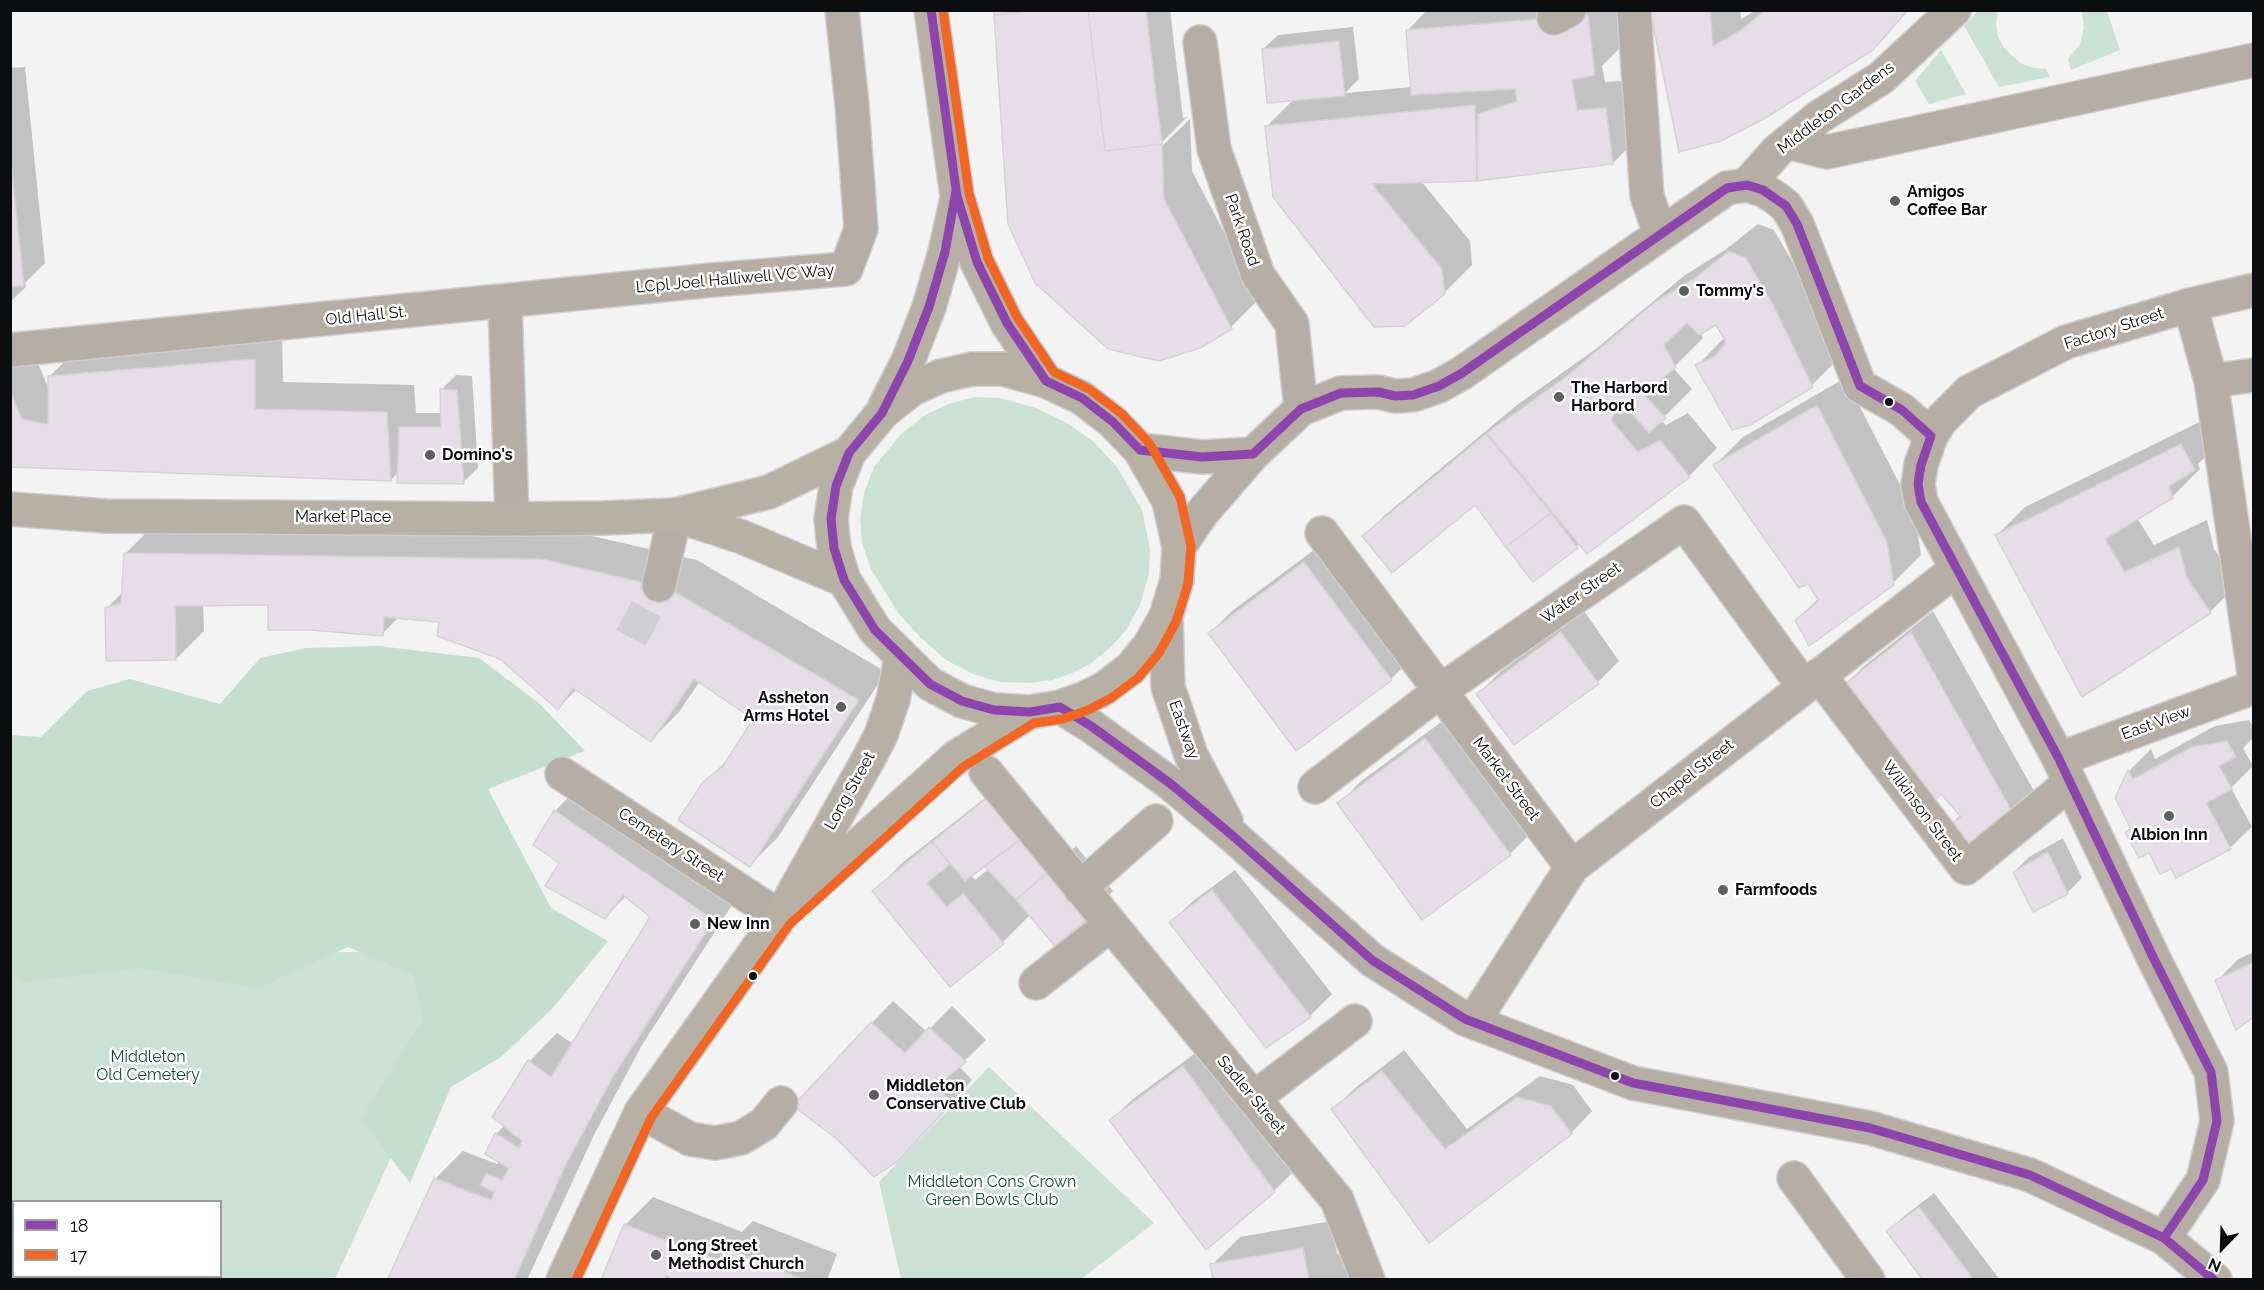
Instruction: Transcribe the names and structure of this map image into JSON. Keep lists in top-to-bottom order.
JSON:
{
  "streets": {
    "main road": ["Market Place", "Long Street"],
    "street": [
      "Middleton Gardens",
      "Park Road",
      "LCpl Joel Halliwell VC Way",
      "Old Hall St.",
      "Factory Street",
      "Water Street",
      "East View",
      "Eastway",
      "Chapel Street",
      "Market Street",
      "Wilkinson Street",
      "Cemetery Street",
      "Sadler Street"
    ]
  },
  "crossings": [
    ["LCpl Joel Halliwell VC Way", "Old Hall St."],
    ["Factory Street", "East View"],
    ["Factory Street", "Eastway"],
    ["Factory Street", "Chapel Street"],
    ["Factory Street", "Wilkinson Street"],
    ["Water Street", "Chapel Street"],
    ["Water Street", "Market Street"],
    ["Water Street", "Wilkinson Street"],
    ["East View", "Wilkinson Street"],
    ["Eastway", "Chapel Street"],
    ["Eastway", "Long Street"],
    ["Chapel Street", "Market Street"],
    ["Chapel Street", "Wilkinson Street"],
    ["Long Street", "Cemetery Street"]
  ],
  "parks": ["Middleton Old Cemetery", "Middleton Cons Crown Green Bowls Club"],
  "places": [
    "Amigos Coffee Bar",
    "Tommy's",
    "The Harbord Harbord",
    "Domino's",
    "Assheton Arms Hotel",
    "Albion Inn",
    "Farmfoods",
    "New Inn",
    "Middleton Conservative Club",
    "Long Street Methodist Church"
  ],
  "lines": ["transit line 18", "transit line 17"],
  "legend": ["18", "17"],
  "north": "bottom left"
}
